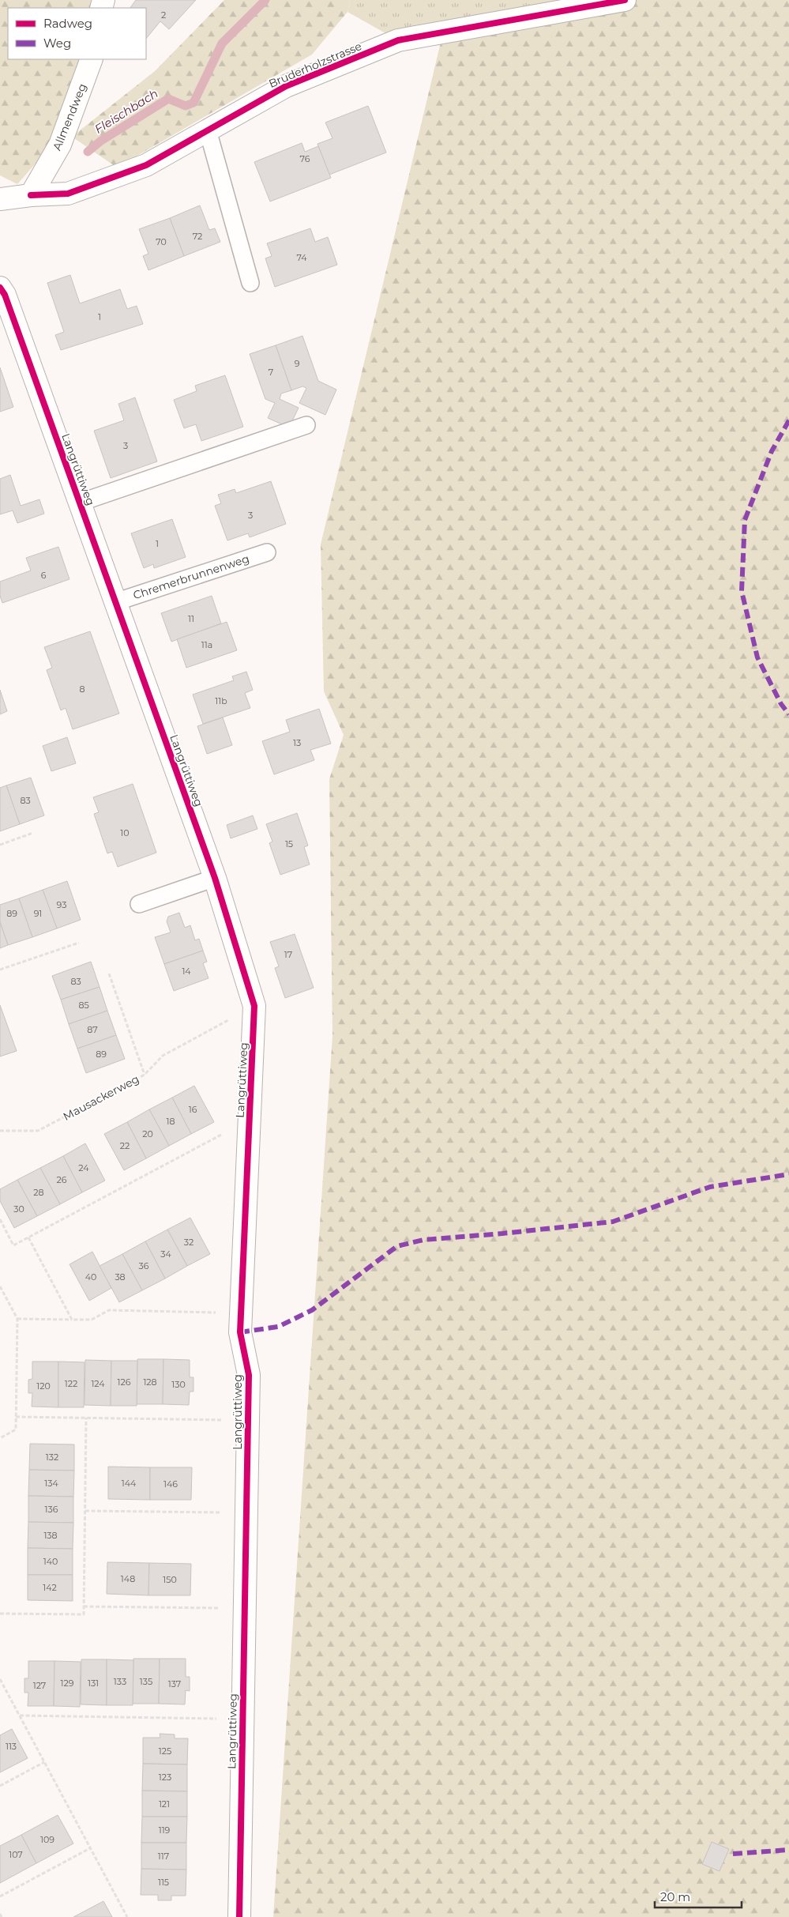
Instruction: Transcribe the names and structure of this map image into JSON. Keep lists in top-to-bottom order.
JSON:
{
  "streets": {
    "street": ["Bruderholzstrasse", "Allmendweg", "Langrüttiweg"],
    "lane": ["Chremerbrunnenweg"],
    "path": ["Mausackerweg"]
  },
  "crossings": [
    ["Bruderholzstrasse", "Allmendweg"],
    ["Langrüttiweg", "Chremerbrunnenweg"],
    ["Langrüttiweg", "Mausackerweg"]
  ],
  "water": ["Fleischbach"],
  "house_numbers": [
    "2",
    "76",
    "72",
    "70",
    "74",
    "1",
    "9",
    "7",
    "3",
    "3",
    "1",
    "6",
    "11",
    "11a",
    "8",
    "11b",
    "13",
    "83",
    "10",
    "15",
    "93",
    "89",
    "91",
    "17",
    "14",
    "83",
    "85",
    "87",
    "89",
    "16",
    "18",
    "20",
    "22",
    "24",
    "26",
    "28",
    "30",
    "32",
    "34",
    "36",
    "40",
    "38",
    "126",
    "128",
    "122",
    "124",
    "130",
    "120",
    "132",
    "134",
    "144",
    "146",
    "136",
    "138",
    "140",
    "148",
    "150",
    "142",
    "133",
    "135",
    "129",
    "131",
    "137",
    "127",
    "113",
    "125",
    "123",
    "121",
    "119",
    "109",
    "107",
    "117",
    "115"
  ],
  "legend": ["Radweg", "Weg"],
  "scale_bar": "20 m"
}
